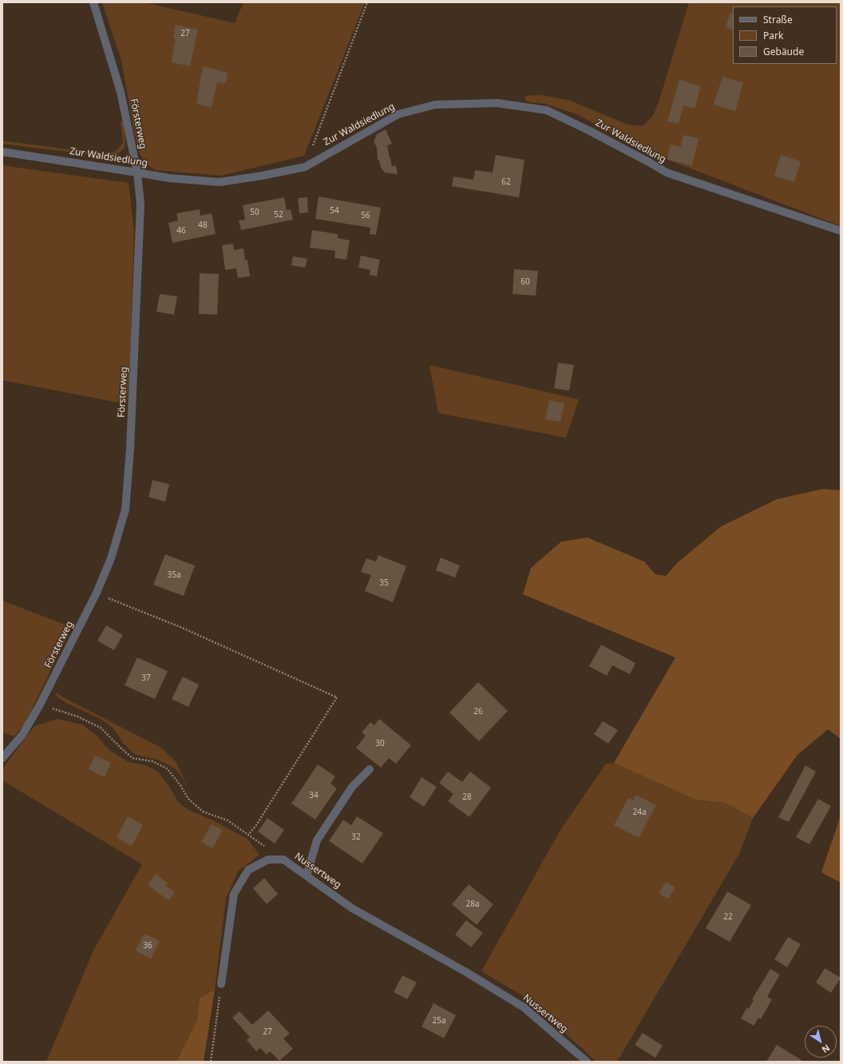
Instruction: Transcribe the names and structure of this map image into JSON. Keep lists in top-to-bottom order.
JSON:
{
  "streets": {
    "street": ["Försterweg", "Zur Waldsiedlung", "Nussertweg"]
  },
  "crossings": [
    ["Försterweg", "Zur Waldsiedlung"],
    ["Försterweg", "Nussertweg"]
  ],
  "house_numbers": [
    "27",
    "62",
    "54",
    "50",
    "52",
    "56",
    "48",
    "46",
    "60",
    "35a",
    "35",
    "37",
    "26",
    "30",
    "34",
    "28",
    "24a",
    "32",
    "28a",
    "22",
    "36",
    "25a",
    "27"
  ],
  "legend": ["Straße", "Park", "Gebäude"],
  "north": "bottom right"
}
